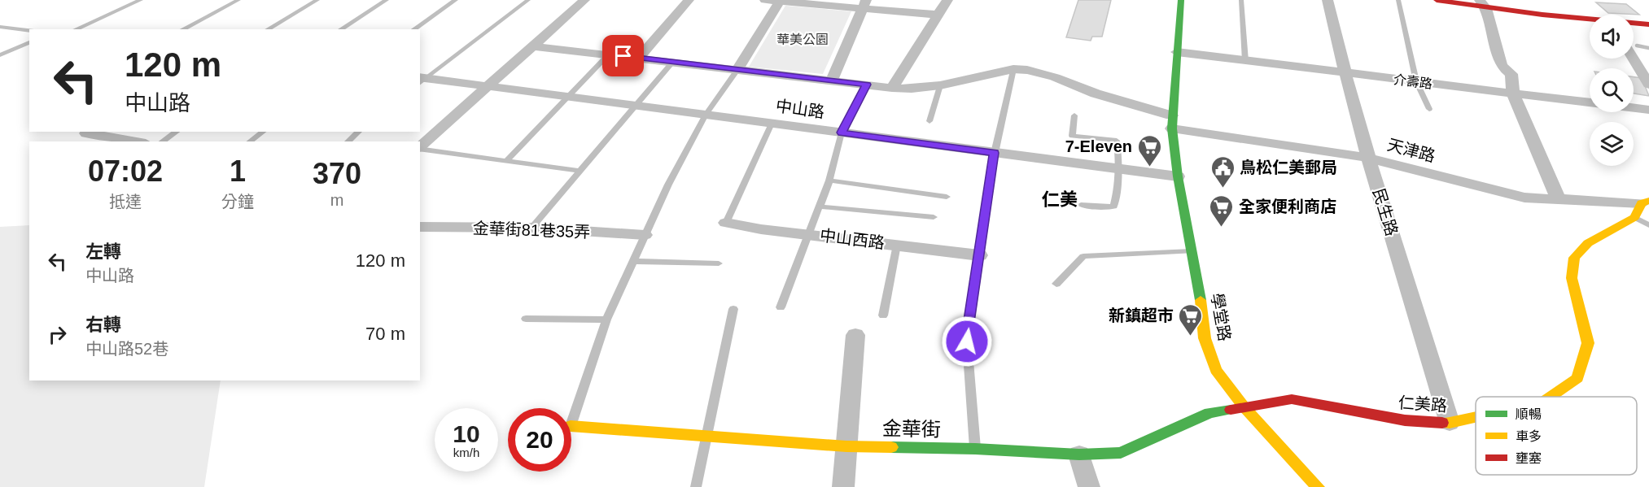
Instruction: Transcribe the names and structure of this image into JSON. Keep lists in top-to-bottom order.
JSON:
{
  "streets": {
    "street": [
      "介壽路",
      "中山路",
      "天津路",
      "民生路",
      "金華街81巷35弄",
      "中山西路",
      "學堂路",
      "仁美路",
      "金華街"
    ]
  },
  "crossings": [
    ["介壽路", "民生路"],
    ["介壽路", "學堂路"],
    ["中山路", "學堂路"],
    ["天津路", "民生路"],
    ["天津路", "學堂路"],
    ["民生路", "仁美路"],
    ["學堂路", "仁美路"],
    ["學堂路", "金華街"],
    ["仁美路", "金華街"]
  ],
  "districts": ["仁美"],
  "parks": ["華美公園"],
  "places": {
    "supermarket": ["7-Eleven", "全家便利商店", "新鎮超市"],
    "public building": ["鳥松仁美郵局"]
  },
  "legend": ["順暢", "車多", "壅塞"],
  "page": {
    "turn": ["120 m", "中山路"],
    "eta": [
      "07:02",
      "抵達",
      "1",
      "分鐘",
      "370",
      "m"
    ],
    "list": [
      {
        "name": "左轉",
        "note": "中山路",
        "value": "120 m"
      },
      {
        "name": "右轉",
        "note": "中山路52巷",
        "value": "70 m"
      }
    ],
    "speed": "10 km/h",
    "limit": "20"
  }
}
